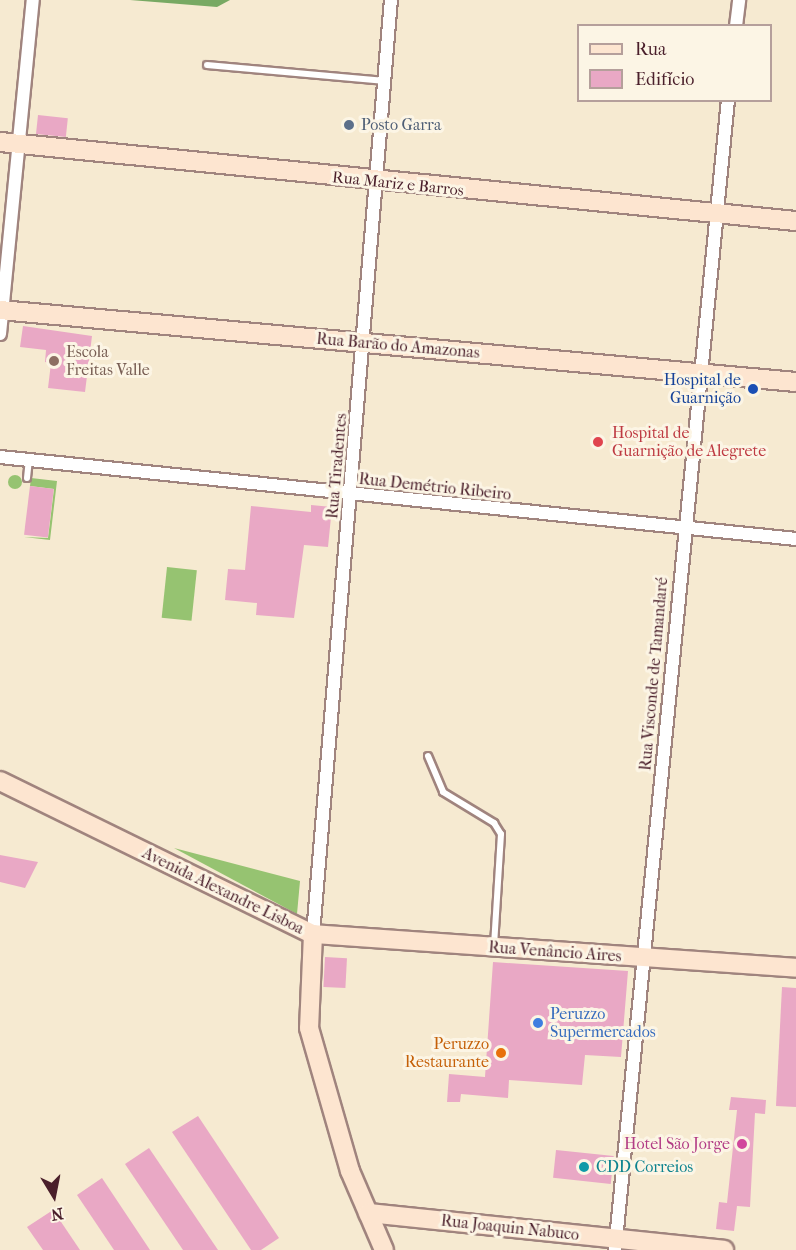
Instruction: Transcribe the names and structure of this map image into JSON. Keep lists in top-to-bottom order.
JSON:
{
  "streets": {
    "street": [
      "Rua Mariz e Barros",
      "Rua Barão do Amazonas",
      "Rua Tiradentes",
      "Rua Demétrio Ribeiro",
      "Rua Visconde de Tamandaré",
      "Avenida Alexandre Lisboa",
      "Rua Venâncio Aires",
      "Rua Joaquin Nabuco"
    ]
  },
  "crossings": [
    ["Rua Mariz e Barros", "Rua Tiradentes"],
    ["Rua Mariz e Barros", "Rua Visconde de Tamandaré"],
    ["Rua Barão do Amazonas", "Rua Tiradentes"],
    ["Rua Barão do Amazonas", "Rua Visconde de Tamandaré"],
    ["Rua Tiradentes", "Rua Demétrio Ribeiro"],
    ["Rua Tiradentes", "Avenida Alexandre Lisboa"],
    ["Rua Tiradentes", "Rua Venâncio Aires"],
    ["Rua Demétrio Ribeiro", "Rua Visconde de Tamandaré"],
    ["Rua Visconde de Tamandaré", "Rua Venâncio Aires"],
    ["Rua Visconde de Tamandaré", "Rua Joaquin Nabuco"],
    ["Avenida Alexandre Lisboa", "Rua Venâncio Aires"],
    ["Avenida Alexandre Lisboa", "Rua Joaquin Nabuco"]
  ],
  "places": [
    "Posto Garra",
    "Escola Freitas Valle",
    "Hospital de Guarnição",
    "Hospital de Guarnição de Alegrete",
    "Peruzzo Supermercados",
    "Peruzzo Restaurante",
    "Hotel São Jorge",
    "CDD Correios"
  ],
  "legend": ["Rua", "Edifício"],
  "north": "bottom"
}
